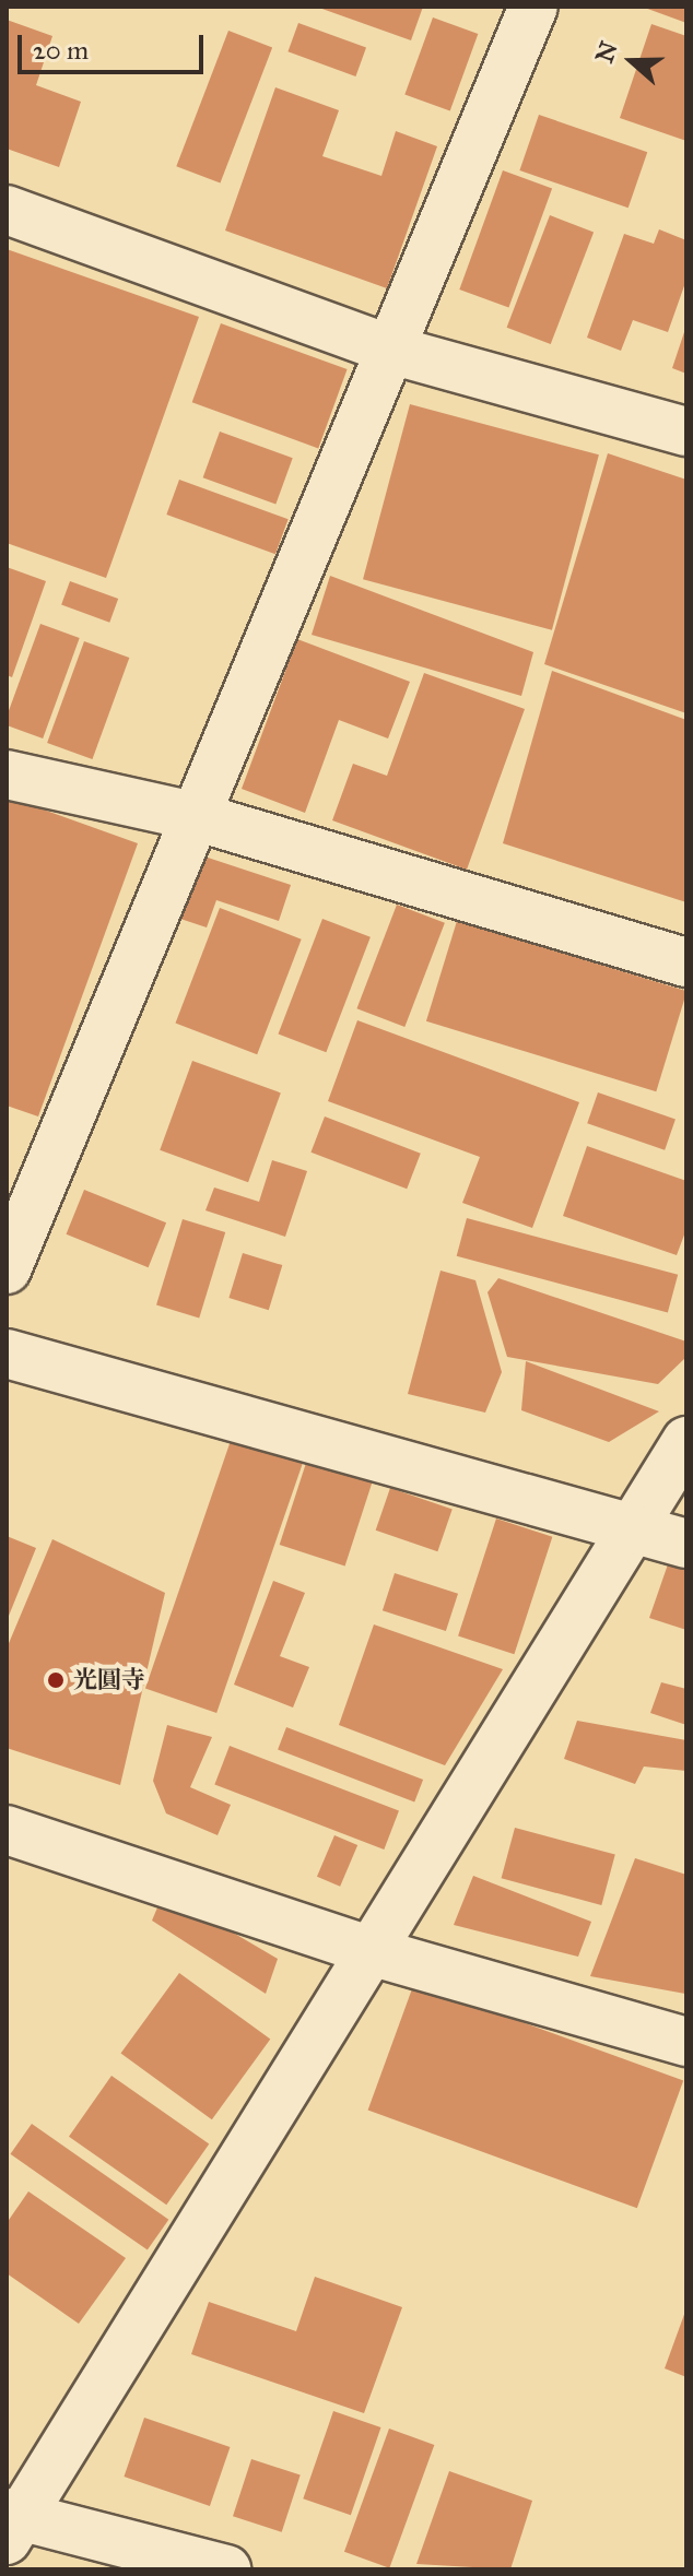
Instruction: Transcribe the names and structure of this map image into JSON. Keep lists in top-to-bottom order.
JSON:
{
  "places": ["光圓寺"],
  "scale_bar": "20 m",
  "north": "left"
}
